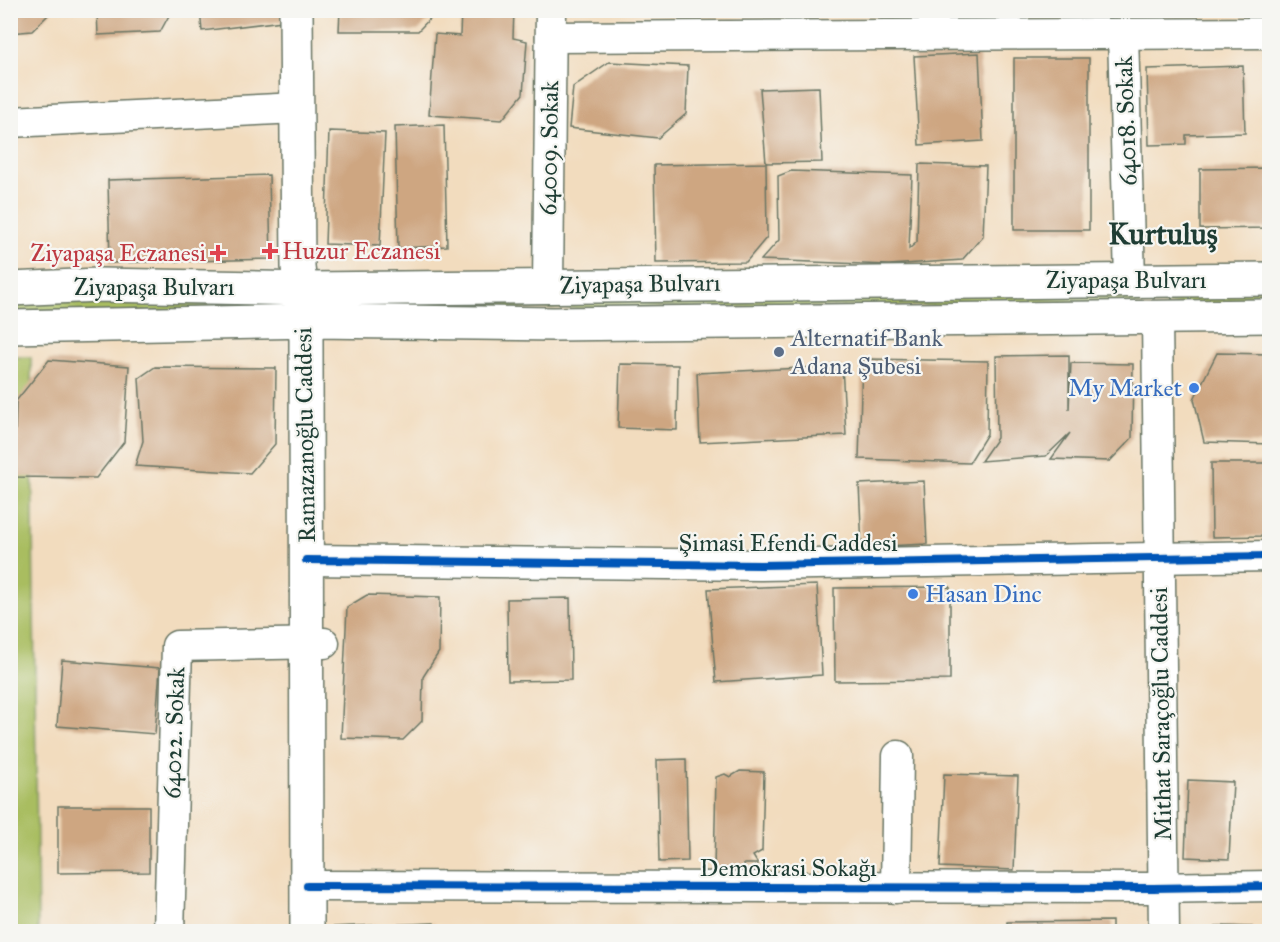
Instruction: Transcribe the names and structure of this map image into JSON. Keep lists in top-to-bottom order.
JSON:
{
  "streets": {
    "main road": ["Ziyapaşa Bulvarı", "Ramazanoğlu Caddesi"],
    "street": [
      "64018. Sokak",
      "64009. Sokak",
      "Şimasi Efendi Caddesi",
      "Mithat Saraçoğlu Caddesi",
      "64022. Sokak",
      "Demokrasi Sokağı"
    ]
  },
  "crossings": [
    ["64018. Sokak", "Ziyapaşa Bulvarı"],
    ["64009. Sokak", "Ziyapaşa Bulvarı"],
    ["Ziyapaşa Bulvarı", "Ramazanoğlu Caddesi"],
    ["Ziyapaşa Bulvarı", "Mithat Saraçoğlu Caddesi"],
    ["Ramazanoğlu Caddesi", "Şimasi Efendi Caddesi"],
    ["Ramazanoğlu Caddesi", "64022. Sokak"],
    ["Ramazanoğlu Caddesi", "Demokrasi Sokağı"],
    ["Şimasi Efendi Caddesi", "Mithat Saraçoğlu Caddesi"],
    ["Mithat Saraçoğlu Caddesi", "Demokrasi Sokağı"]
  ],
  "districts": ["Kurtuluş"],
  "places": {
    "health": ["Huzur Eczanesi", "Ziyapaşa Eczanesi"],
    "other": ["Alternatif Bank Adana Şubesi", "My Market", "Hasan Dinc"]
  }
}
